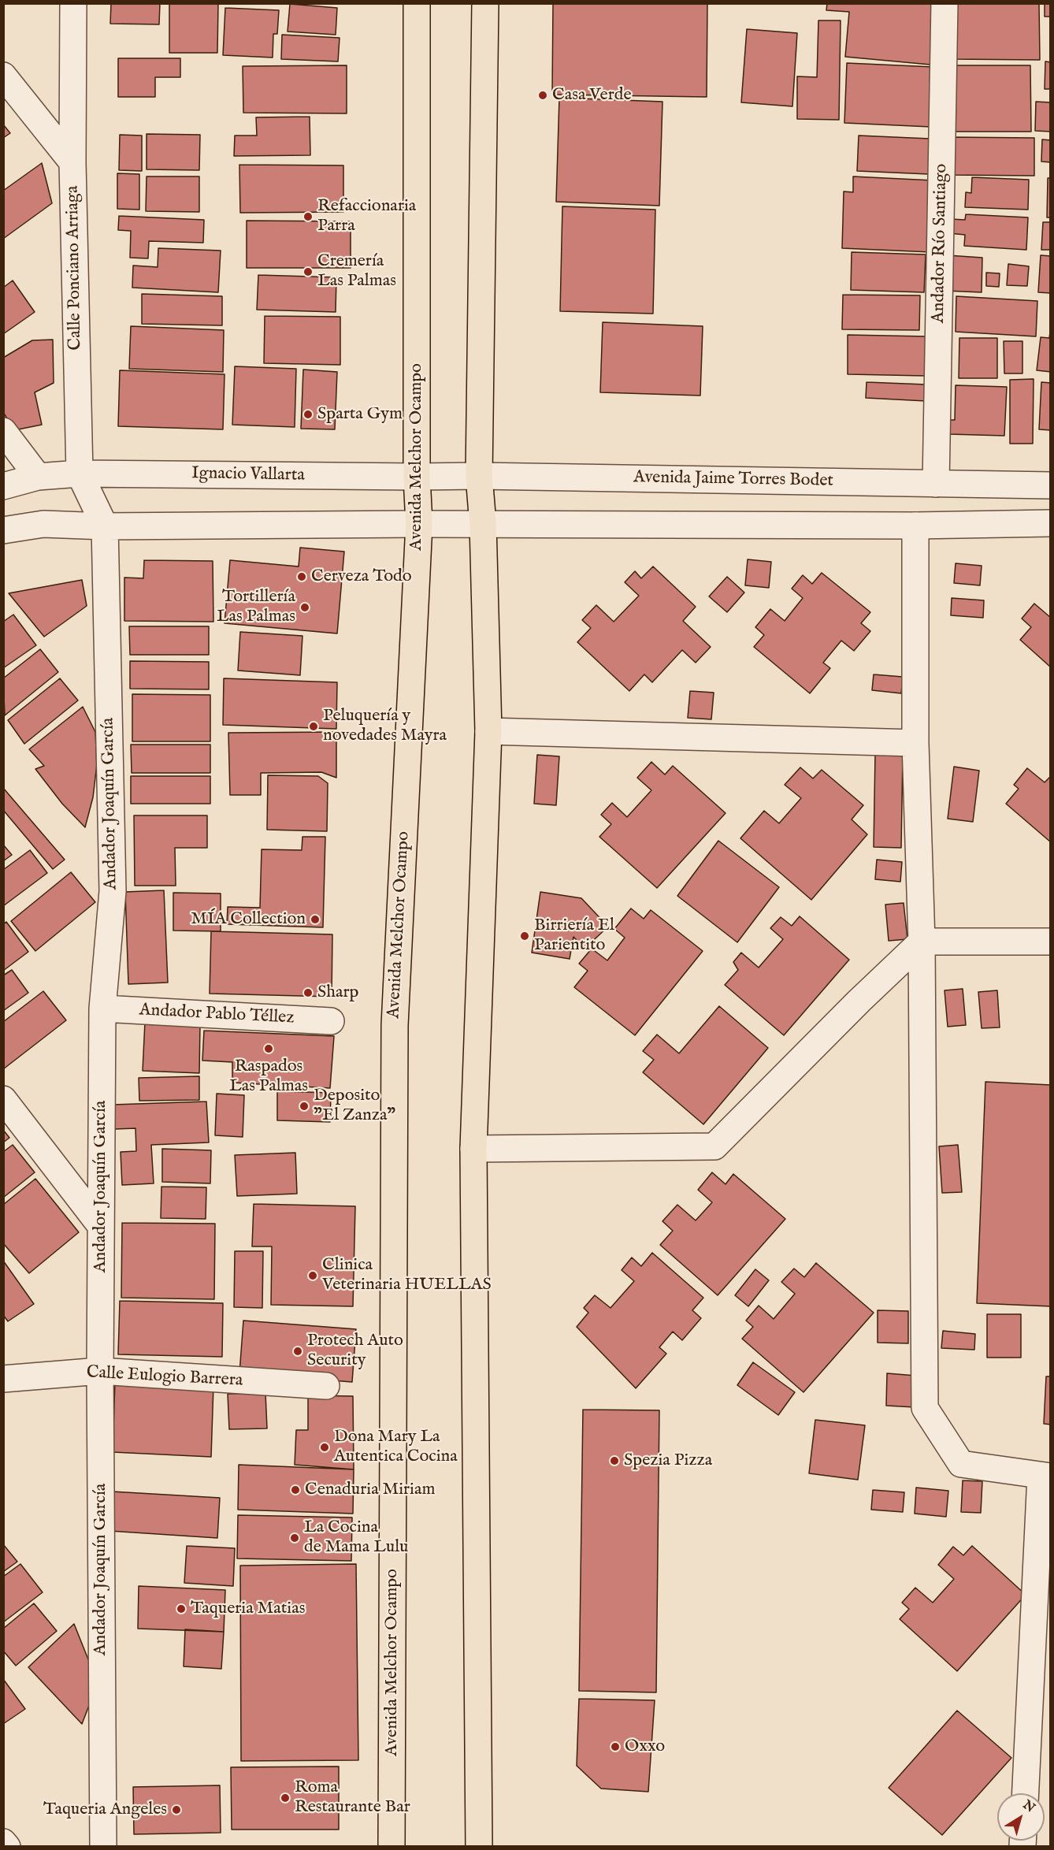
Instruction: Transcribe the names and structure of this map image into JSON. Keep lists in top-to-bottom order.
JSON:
{
  "streets": {
    "main road": ["Avenida Melchor Ocampo"],
    "street": [
      "Andador Río Santiago",
      "Calle Ponciano Arriaga",
      "Ignacio Vallarta",
      "Avenida Jaime Torres Bodet",
      "Andador Joaquín García",
      "Andador Pablo Téllez",
      "Calle Eulogio Barrera"
    ]
  },
  "crossings": [
    ["Andador Río Santiago", "Avenida Jaime Torres Bodet"],
    ["Calle Ponciano Arriaga", "Ignacio Vallarta"],
    ["Calle Ponciano Arriaga", "Andador Joaquín García"],
    ["Avenida Melchor Ocampo", "Ignacio Vallarta"],
    ["Avenida Melchor Ocampo", "Avenida Jaime Torres Bodet"],
    ["Ignacio Vallarta", "Avenida Jaime Torres Bodet"],
    ["Andador Joaquín García", "Andador Pablo Téllez"],
    ["Andador Joaquín García", "Calle Eulogio Barrera"]
  ],
  "places": [
    "Casa Verde",
    "Refaccionaria Parra",
    "Cremería Las Palmas",
    "Sparta Gym",
    "Cerveza Todo",
    "Tortillería Las Palmas",
    "Peluquería y novedades Mayra",
    "MÍA Collection",
    "Birriería El Parientito",
    "Sharp",
    "Raspados Las Palmas",
    "Deposito \"El Zanza\"",
    "Clinica Veterinaria HUELLAS",
    "Protech Auto Security",
    "Dona Mary La Autentica Cocina",
    "Spezia Pizza",
    "Cenaduria Miriam",
    "La Cocina de Mama Lulu",
    "Taqueria Matias",
    "Oxxo",
    "Roma Restaurante Bar",
    "Taqueria Angeles"
  ],
  "north": "top right"
}
